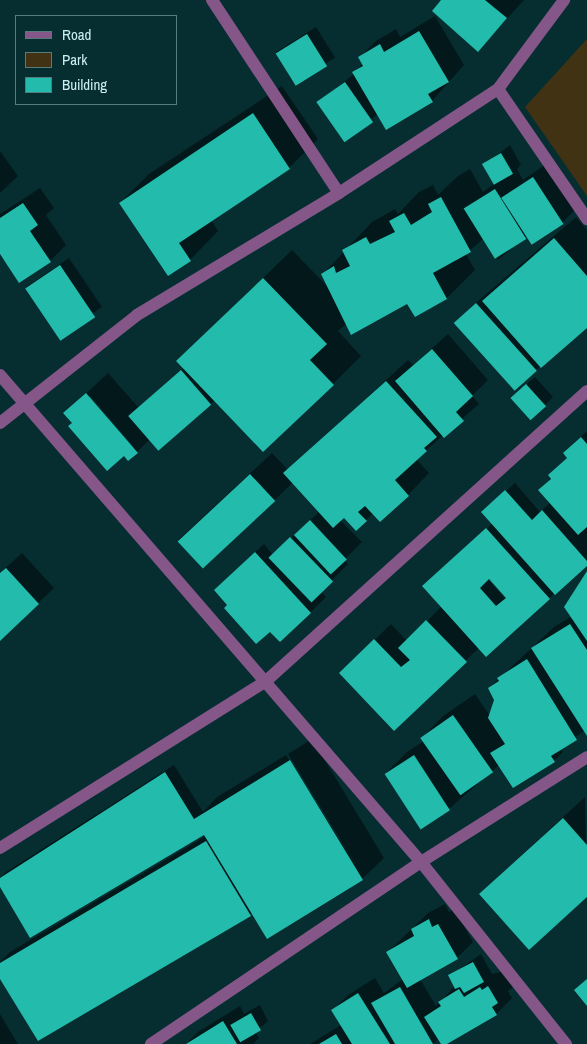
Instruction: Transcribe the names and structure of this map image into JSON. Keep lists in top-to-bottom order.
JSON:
{
  "legend": ["Road", "Park", "Building"]
}
